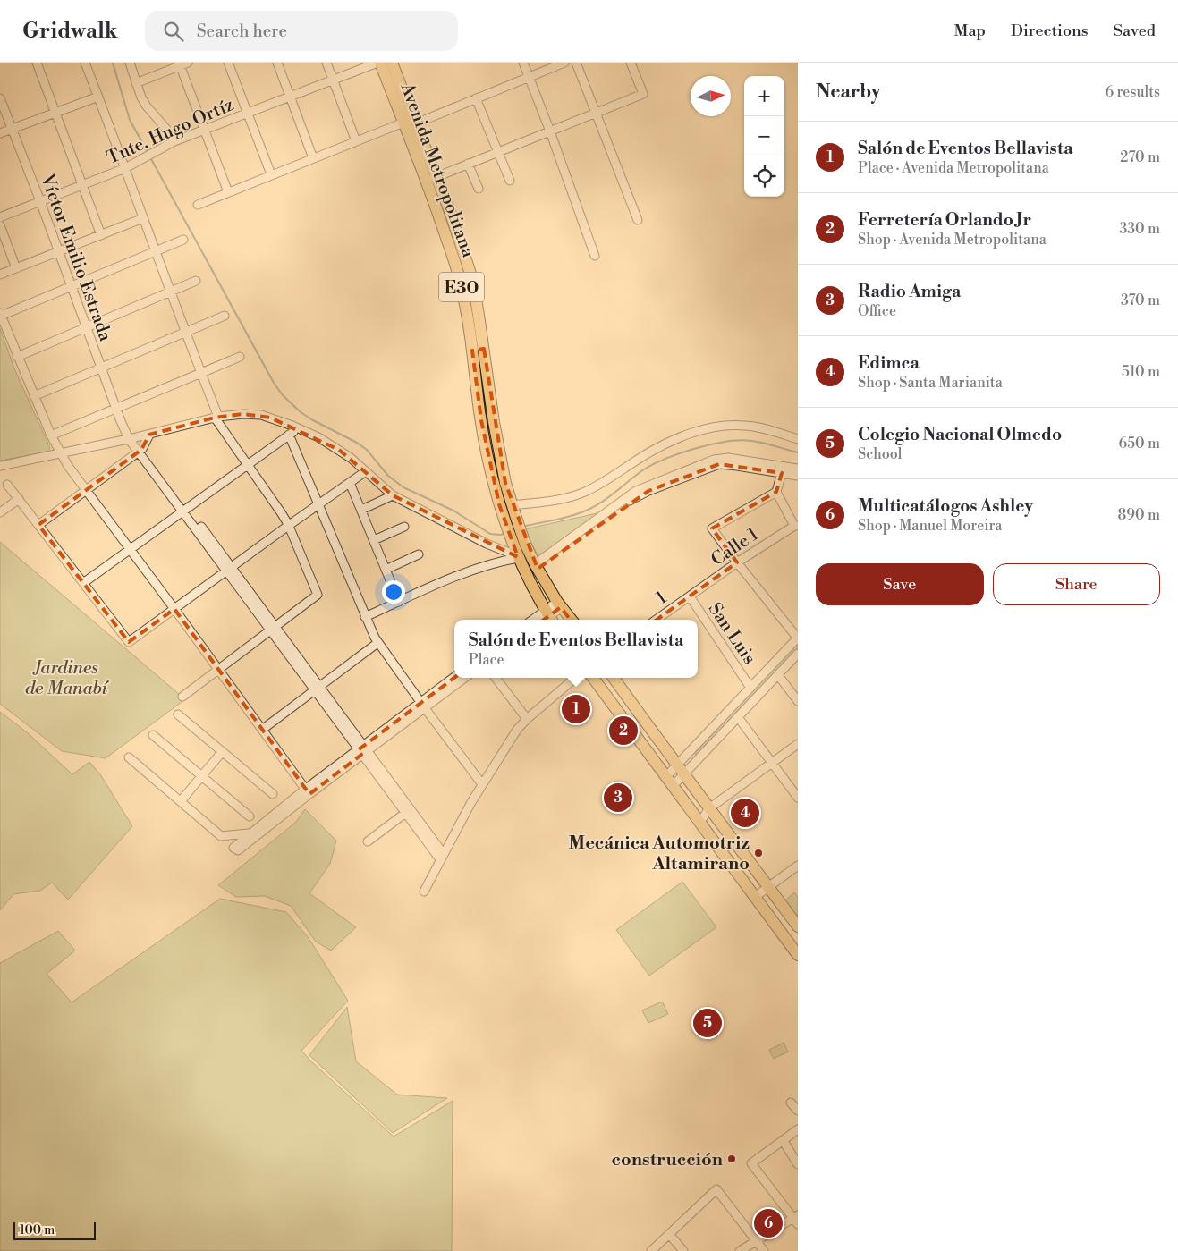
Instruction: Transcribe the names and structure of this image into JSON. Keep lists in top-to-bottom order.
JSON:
{
  "streets": {
    "highway": ["Avenida Metropolitana", "E30"],
    "street": [
      "Tnte. Hugo Ortíz",
      "Víctor Emilio Estrada",
      "Calle 1",
      "1",
      "San Luis"
    ]
  },
  "crossings": [
    ["Tnte. Hugo Ortíz", "Avenida Metropolitana"],
    ["Tnte. Hugo Ortíz", "Víctor Emilio Estrada"],
    ["Avenida Metropolitana", "E30"],
    ["Calle 1", "1"],
    ["Calle 1", "San Luis"],
    ["1", "San Luis"]
  ],
  "parks": ["Jardines de Manabí"],
  "places": ["Mecánica Automotriz Altamirano", "construcción"],
  "scale_bar": "100 m",
  "north": "right",
  "page": {
    "header": "Gridwalk",
    "search": "Search here",
    "nav": ["Map", "Directions", "Saved"],
    "heading": ["Nearby", "6 results"],
    "map_buttons": ["+", "−"],
    "list": [
      {
        "mark": "1",
        "name": "Salón de Eventos Bellavista",
        "note": "Place · Avenida Metropolitana",
        "value": "270 m"
      },
      {
        "mark": "2",
        "name": "Ferretería Orlando Jr",
        "note": "Shop · Avenida Metropolitana",
        "value": "330 m"
      },
      {
        "mark": "3",
        "name": "Radio Amiga",
        "note": "Office",
        "value": "370 m"
      },
      {
        "mark": "4",
        "name": "Edimca",
        "note": "Shop · Santa Marianita",
        "value": "510 m"
      },
      {
        "mark": "5",
        "name": "Colegio Nacional Olmedo",
        "note": "School",
        "value": "650 m"
      },
      {
        "mark": "6",
        "name": "Multicatálogos Ashley",
        "note": "Shop · Manuel Moreira",
        "value": "890 m"
      }
    ],
    "buttons": ["Save", "Share"],
    "popup": ["Salón de Eventos Bellavista", "Place"],
    "pins": [
      "1",
      "2",
      "3",
      "4",
      "5",
      "6"
    ],
    "scale": "100 m"
  }
}
